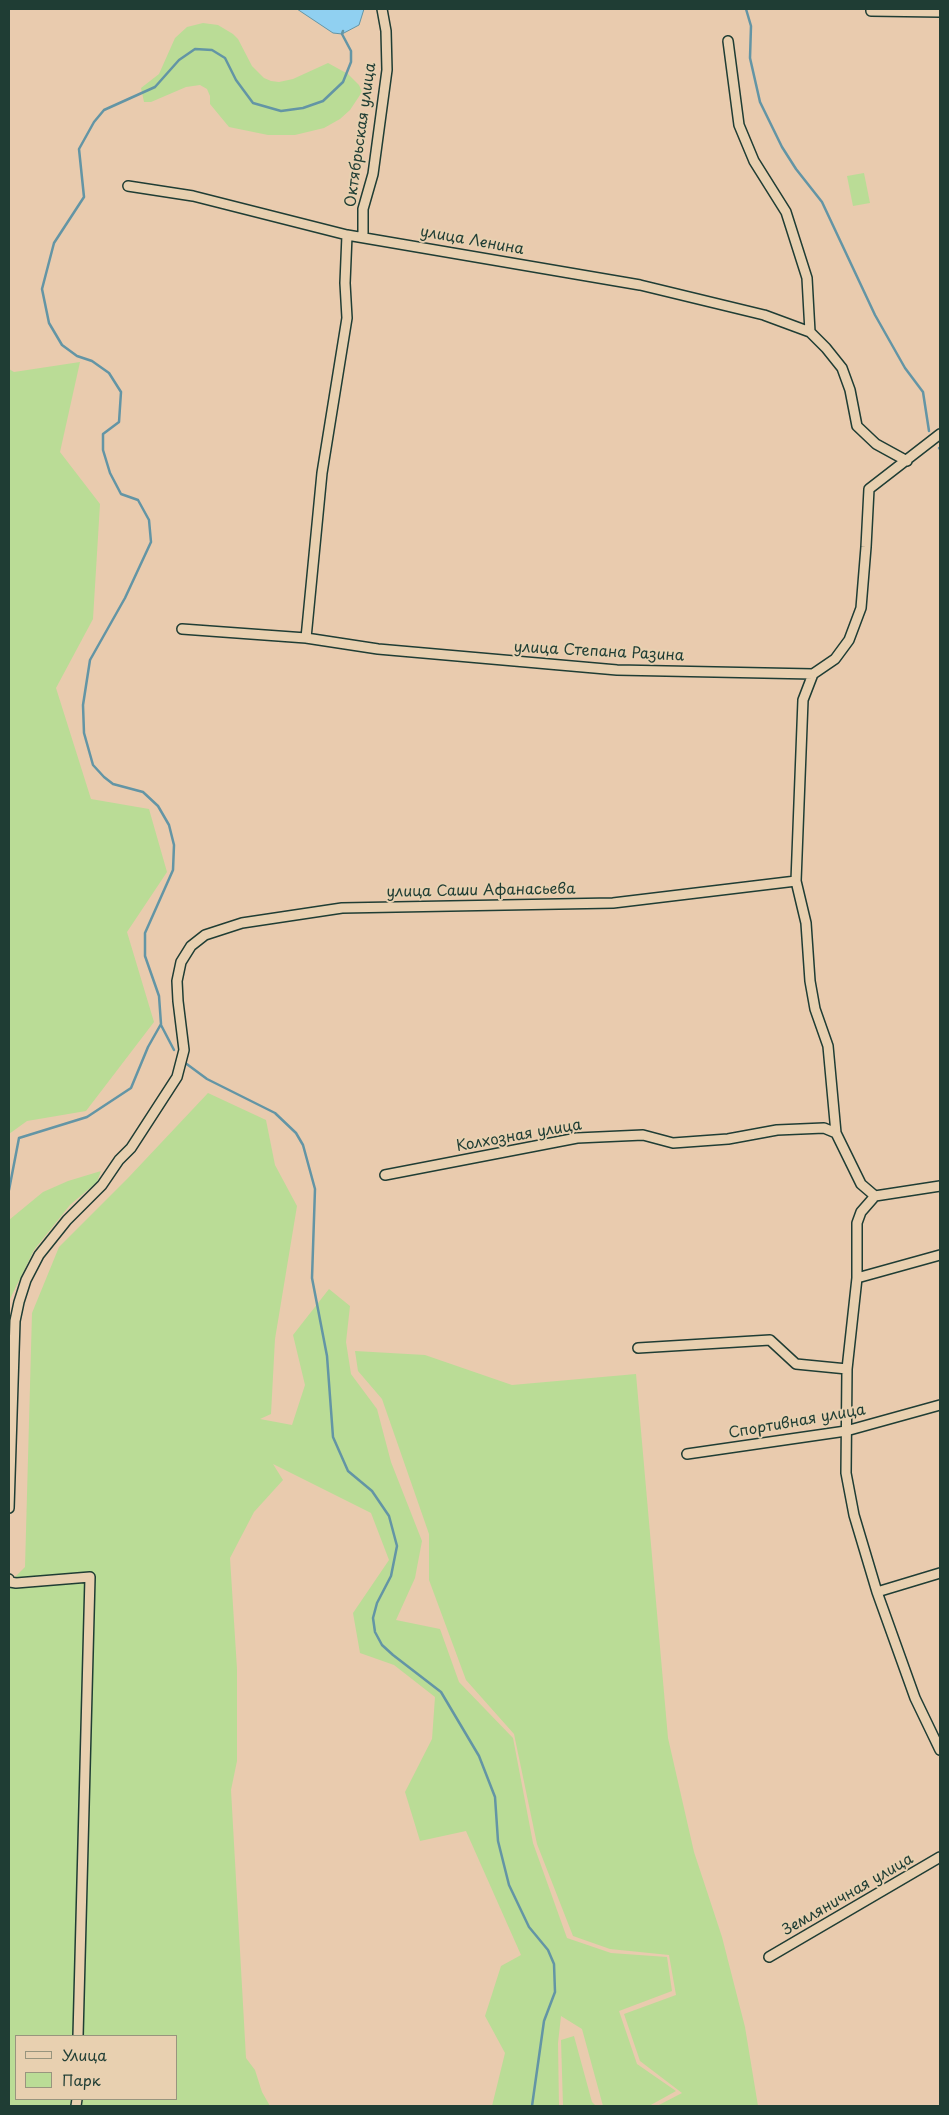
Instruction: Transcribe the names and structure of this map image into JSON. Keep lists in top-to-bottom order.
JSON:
{
  "streets": {
    "street": [
      "Октябрьская улица",
      "улица Ленина",
      "улица Степана Разина",
      "улица Саши Афанасьева",
      "Колхозная улица",
      "Спортивная улица",
      "Земляничная улица"
    ]
  },
  "crossings": [
    ["Октябрьская улица", "улица Ленина"]
  ],
  "legend": ["Улица", "Парк"]
}
